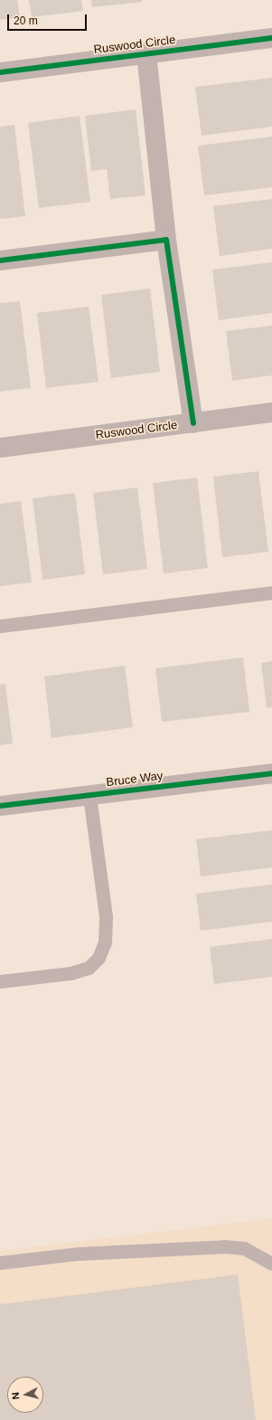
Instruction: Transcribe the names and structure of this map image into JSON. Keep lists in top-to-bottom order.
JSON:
{
  "streets": {
    "street": ["Ruswood Circle", "Bruce Way"]
  },
  "scale_bar": "20 m",
  "north": "left"
}
